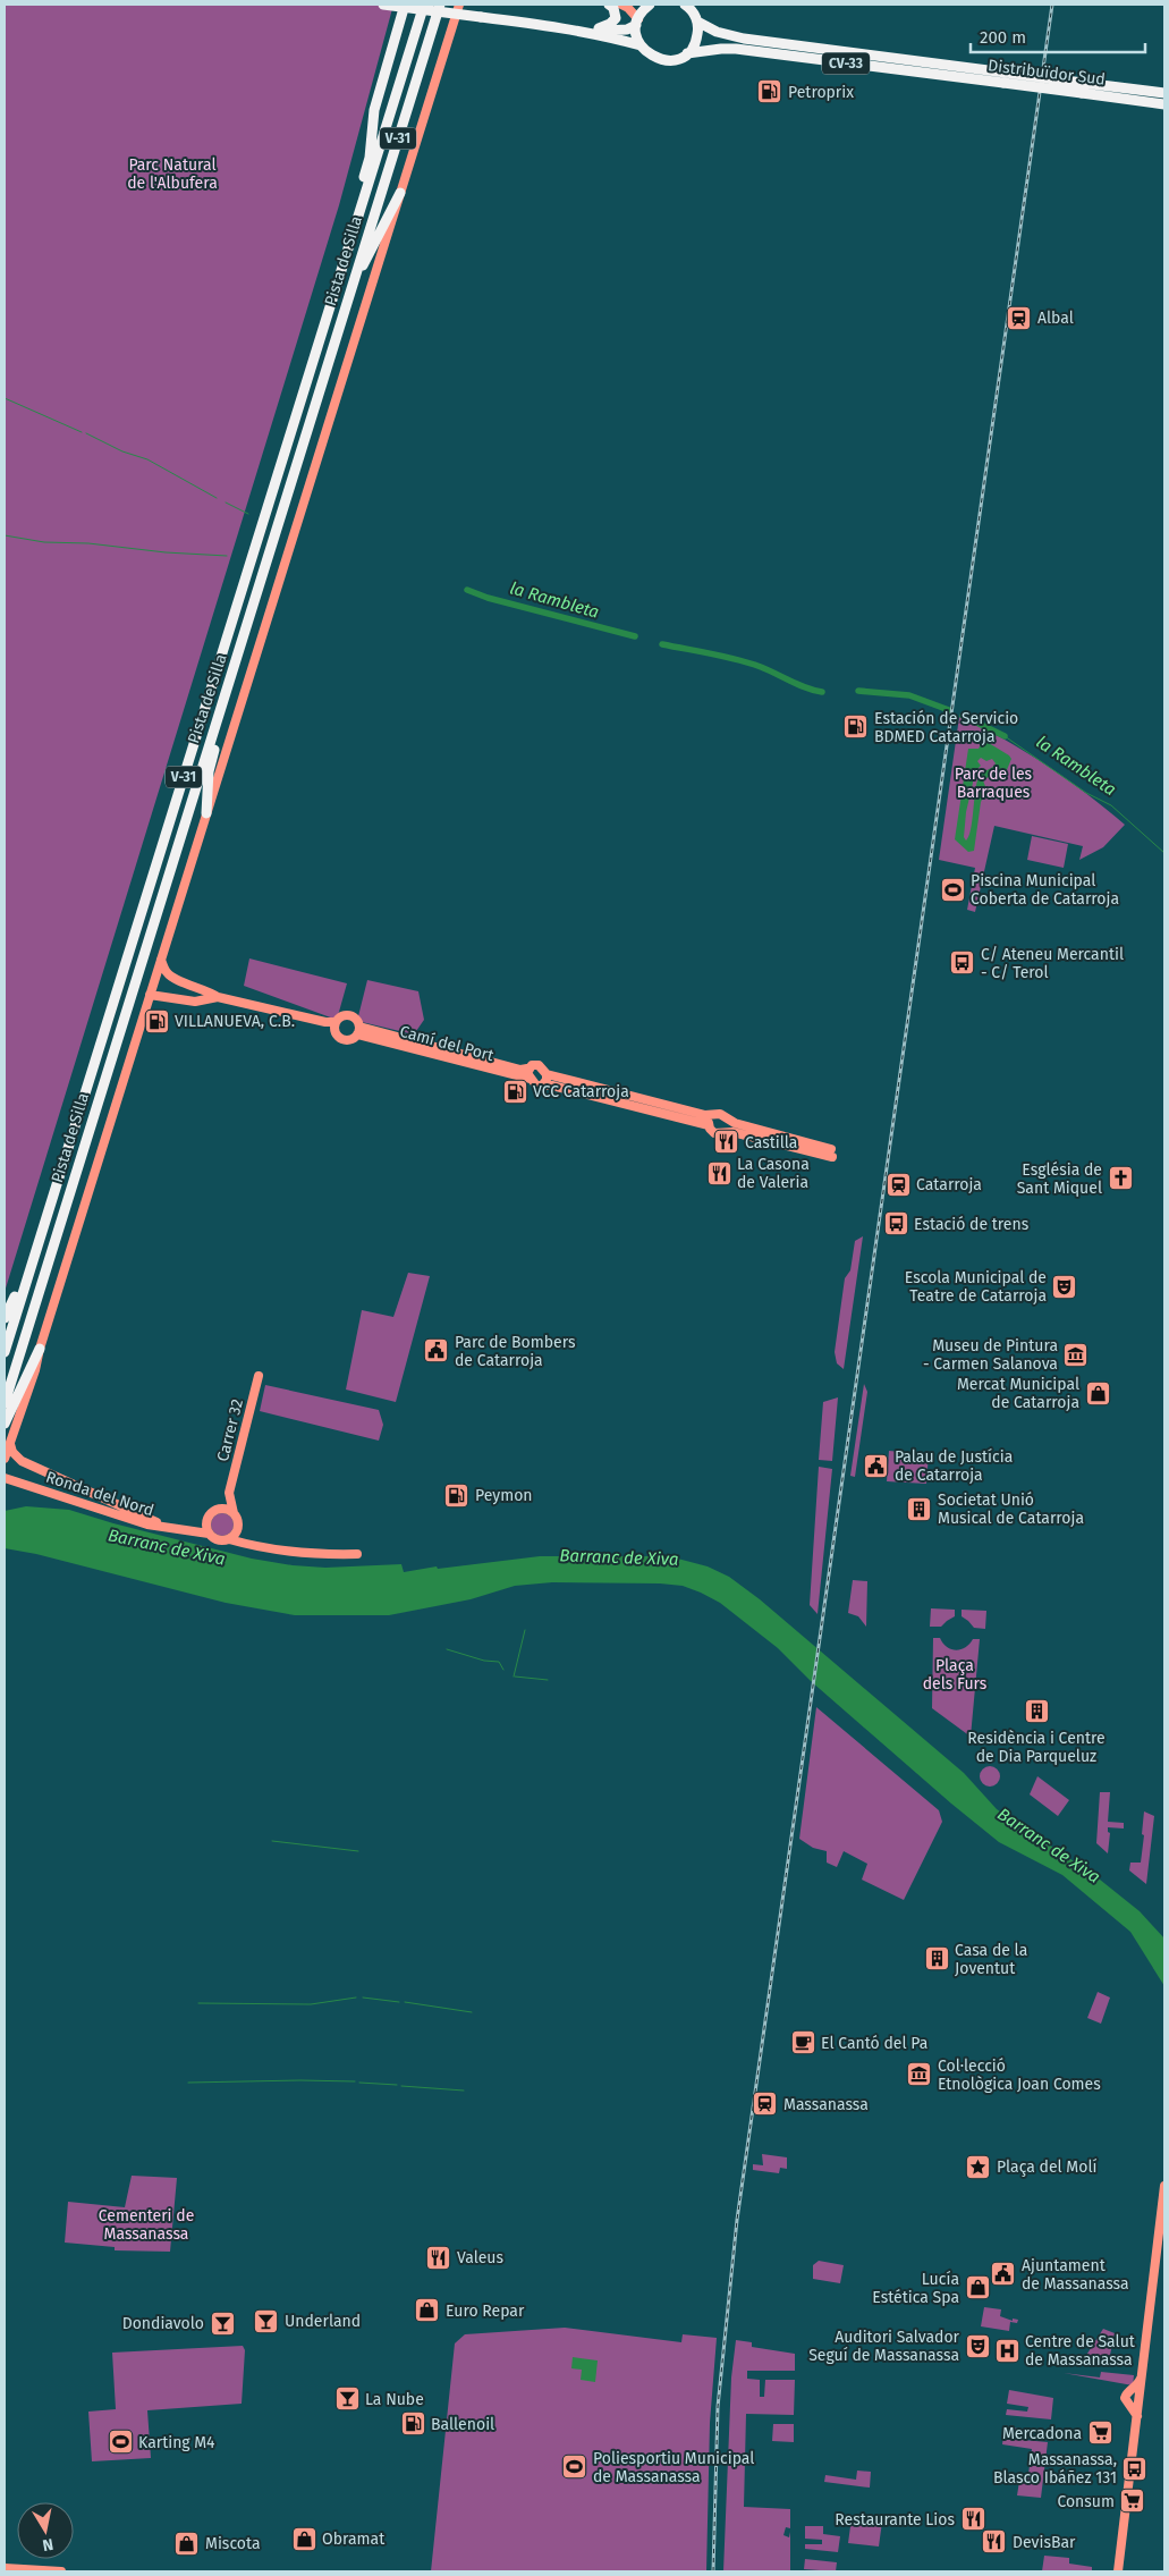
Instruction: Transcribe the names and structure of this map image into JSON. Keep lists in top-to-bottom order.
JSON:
{
  "streets": {
    "highway": [
      "CV-33",
      "Distribuïdor Sud",
      "V-31",
      "Pista de Silla"
    ],
    "street": ["Camí del Port", "Carrer 32", "Ronda del Nord"]
  },
  "crossings": [
    ["CV-33", "Distribuïdor Sud"],
    ["Carrer 32", "Ronda del Nord"]
  ],
  "water": ["la Rambleta", "Barranc de Xiva"],
  "parks": [
    "Parc Natural de l'Albufera",
    "Parc de les Barraques",
    "Plaça dels Furs",
    "Cementeri de Massanassa"
  ],
  "places": {
    "fuel station": [
      "Petroprix",
      "Estación de Servicio BDMED Catarroja",
      "VILLANUEVA, C.B.",
      "VCC Catarroja",
      "Peymon",
      "Ballenoil"
    ],
    "station": ["Albal", "Catarroja", "Massanassa"],
    "sports": ["Piscina Municipal Coberta de Catarroja", "Karting M4", "Poliesportiu Municipal de Massanassa"],
    "bus stop": ["C/ Ateneu Mercantil - C/ Terol", "Estació de trens", "Massanassa, Blasco Ibáñez 131"],
    "restaurant": [
      "Castilla",
      "La Casona de Valeria",
      "Valeus",
      "Restaurante Lios",
      "DevisBar"
    ],
    "church": ["Església de Sant Miquel"],
    "theatre": ["Escola Municipal de Teatre de Catarroja", "Auditori Salvador Seguí de Massanassa"],
    "public building": ["Parc de Bombers de Catarroja", "Palau de Justícia de Catarroja", "Ajuntament de Massanassa"],
    "museum": ["Museu de Pintura - Carmen Salanova", "Col·lecció Etnològica Joan Comes"],
    "shop": [
      "Mercat Municipal de Catarroja",
      "Lucía Estética Spa",
      "Euro Repar",
      "Obramat",
      "Miscota"
    ],
    "building": ["Societat Unió Musical de Catarroja", "Residència i Centre de Dia Parqueluz", "Casa de la Joventut"],
    "cafe": ["El Cantó del Pa"],
    "place": ["Plaça del Molí"],
    "bar": ["Underland", "Dondiavolo", "La Nube"],
    "hospital": ["Centre de Salut de Massanassa"],
    "supermarket": ["Mercadona", "Consum"]
  },
  "scale_bar": "200 m",
  "north": "bottom"
}
